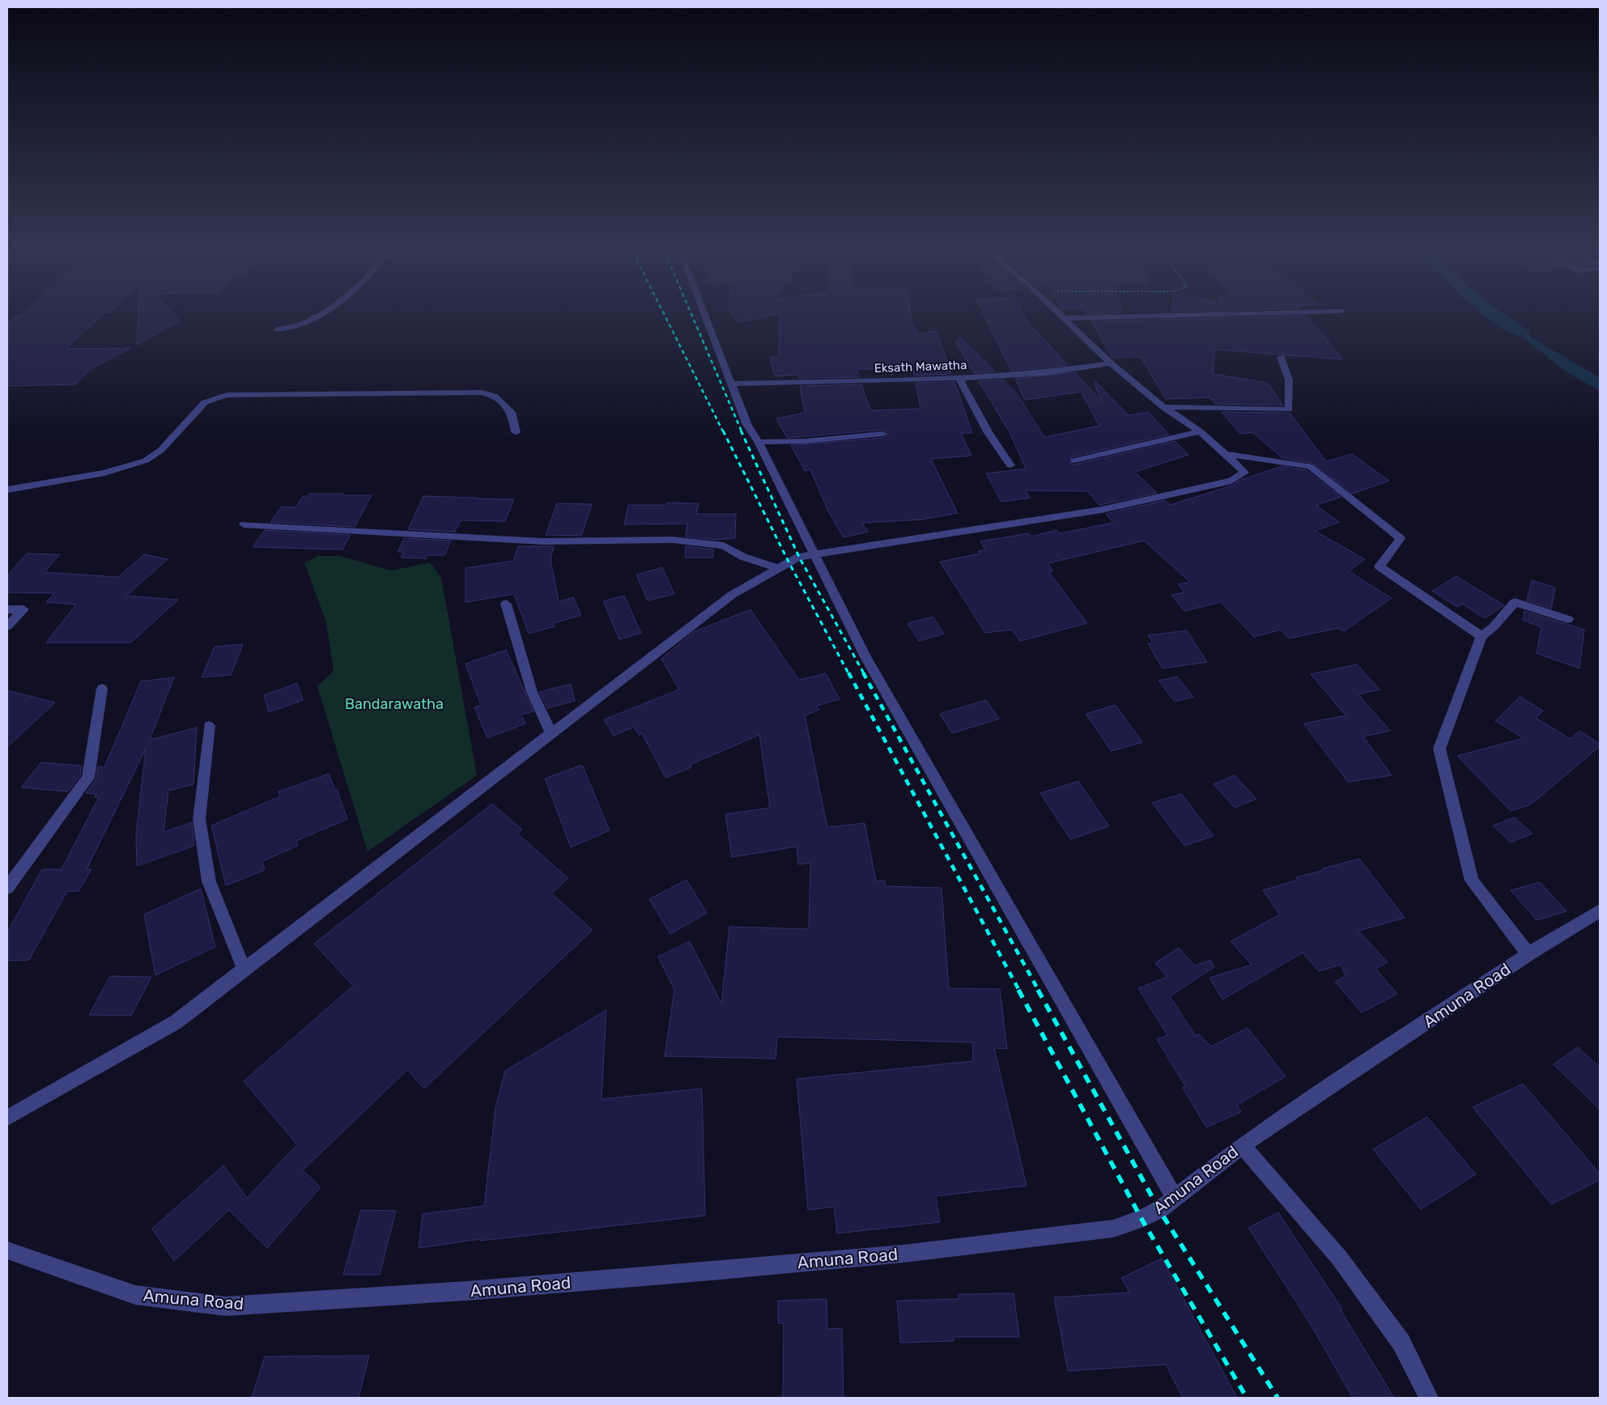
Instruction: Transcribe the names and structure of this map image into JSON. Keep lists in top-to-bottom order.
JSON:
{
  "streets": {
    "street": ["Eksath Mawatha", "Amuna Road"]
  },
  "parks": ["Bandarawatha"]
}
